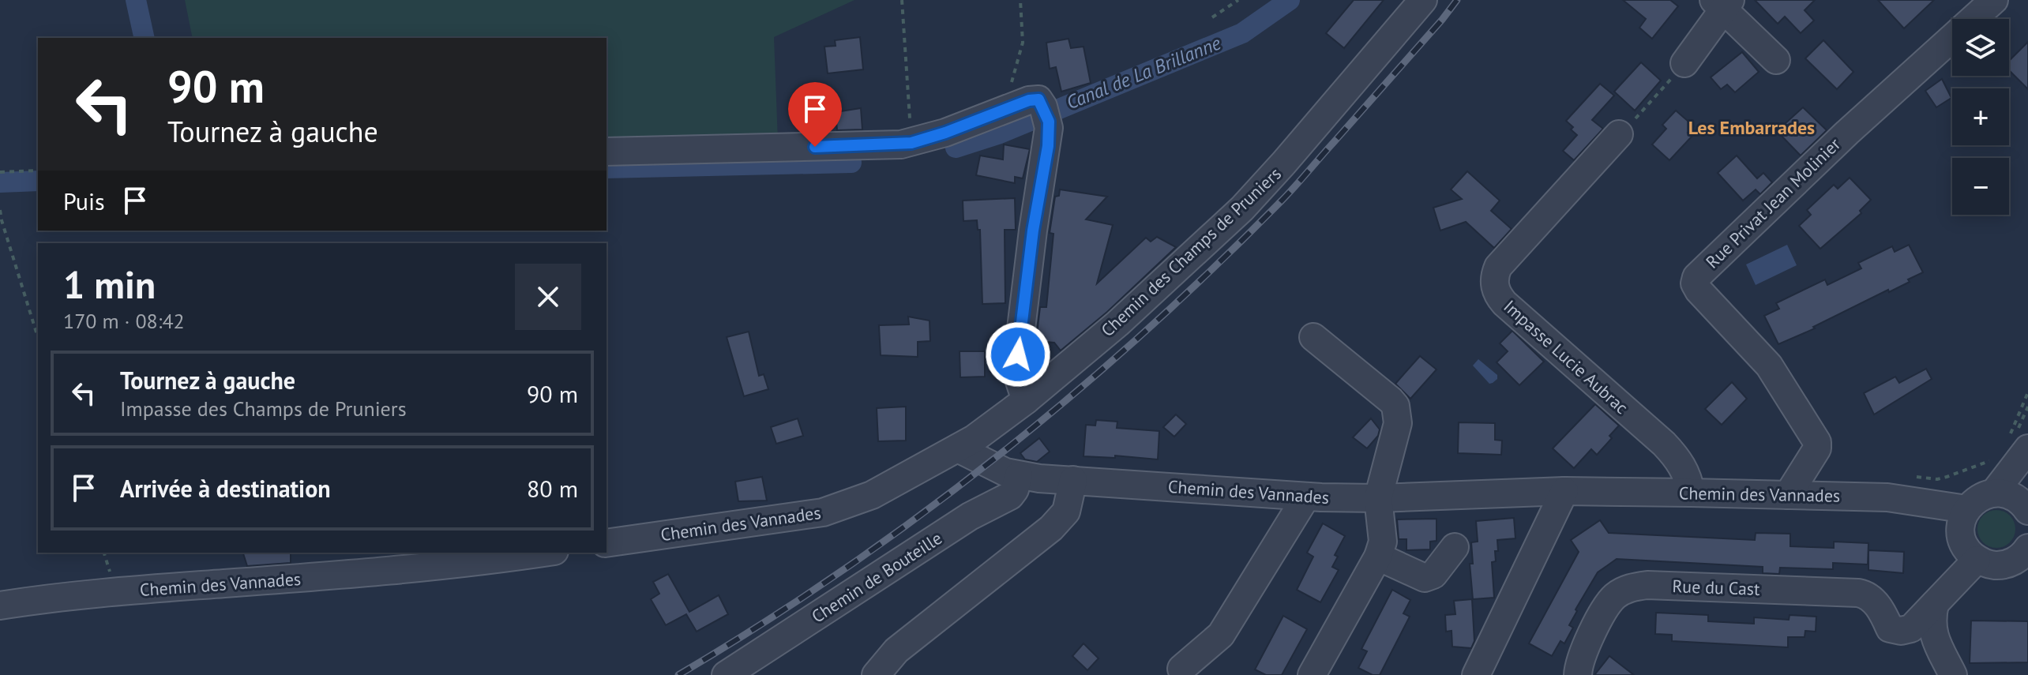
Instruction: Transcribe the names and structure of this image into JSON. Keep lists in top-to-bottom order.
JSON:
{
  "streets": {
    "street": [
      "Rue Privat Jean Molinier",
      "Chemin des Champs de Pruniers",
      "Impasse Lucie Aubrac",
      "Chemin des Vannades",
      "Chemin de Bouteille",
      "Rue du Cast"
    ]
  },
  "crossings": [
    ["Rue Privat Jean Molinier", "Chemin des Vannades"],
    ["Chemin des Champs de Pruniers", "Chemin des Vannades"],
    ["Impasse Lucie Aubrac", "Chemin des Vannades"],
    ["Chemin des Vannades", "Chemin de Bouteille"]
  ],
  "districts": ["Les Embarrades"],
  "water": ["Canal de La Brillanne"],
  "page": {
    "map_buttons": ["+", "−"],
    "turn": ["90 m", "Tournez à gauche"],
    "then": "Puis",
    "heading": ["1 min", "170 m · 08:42"],
    "list": [
      {
        "name": "Tournez à gauche",
        "note": "Impasse des Champs de Pruniers",
        "value": "90 m"
      },
      {
        "name": "Arrivée à destination",
        "value": "80 m"
      }
    ]
  }
}
